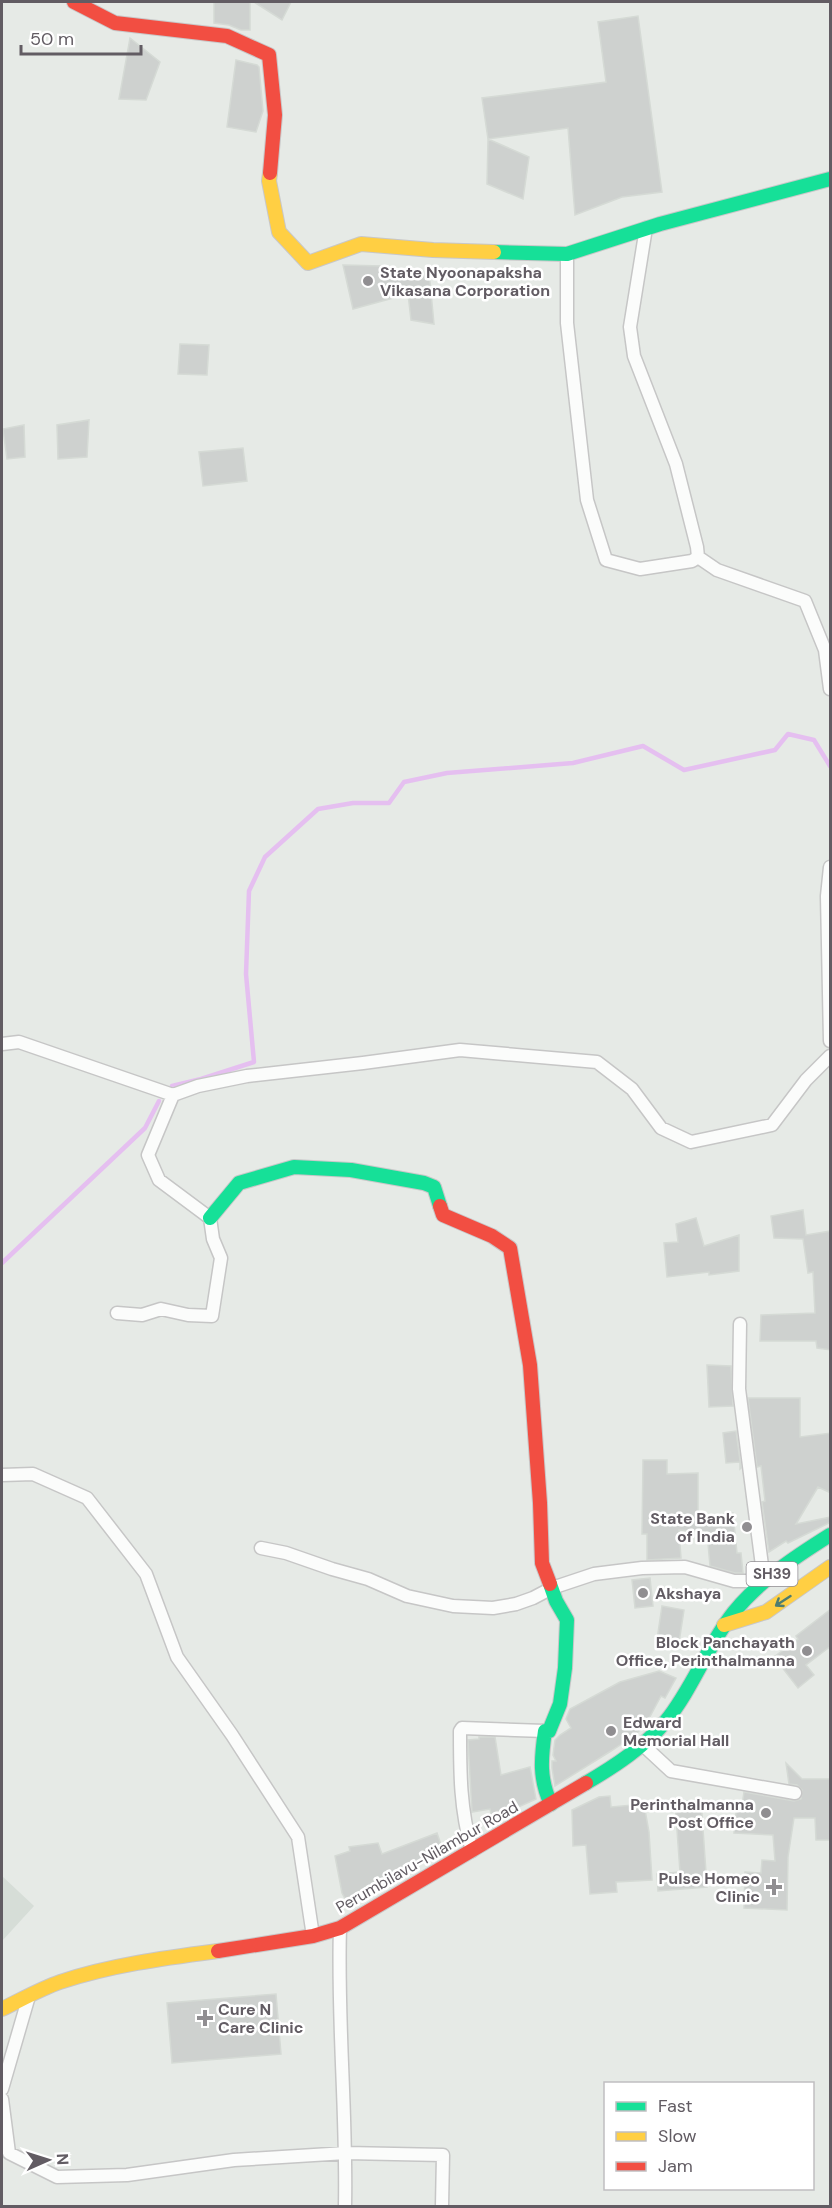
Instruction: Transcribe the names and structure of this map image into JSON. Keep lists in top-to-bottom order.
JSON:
{
  "streets": {
    "street": ["SH39", "Perumbilavu-Nilambur Road"]
  },
  "crossings": [
    ["SH39", "Perumbilavu-Nilambur Road"]
  ],
  "places": {
    "other": [
      "State Nyoonapaksha Vikasana Corporation",
      "State Bank of India",
      "Akshaya",
      "Block Panchayath Office, Perinthalmanna",
      "Edward Memorial Hall",
      "Perinthalmanna Post Office"
    ],
    "health": ["Pulse Homeo Clinic", "Cure N Care Clinic"]
  },
  "legend": ["Fast", "Slow", "Jam"],
  "scale_bar": "50 m",
  "north": "right"
}
